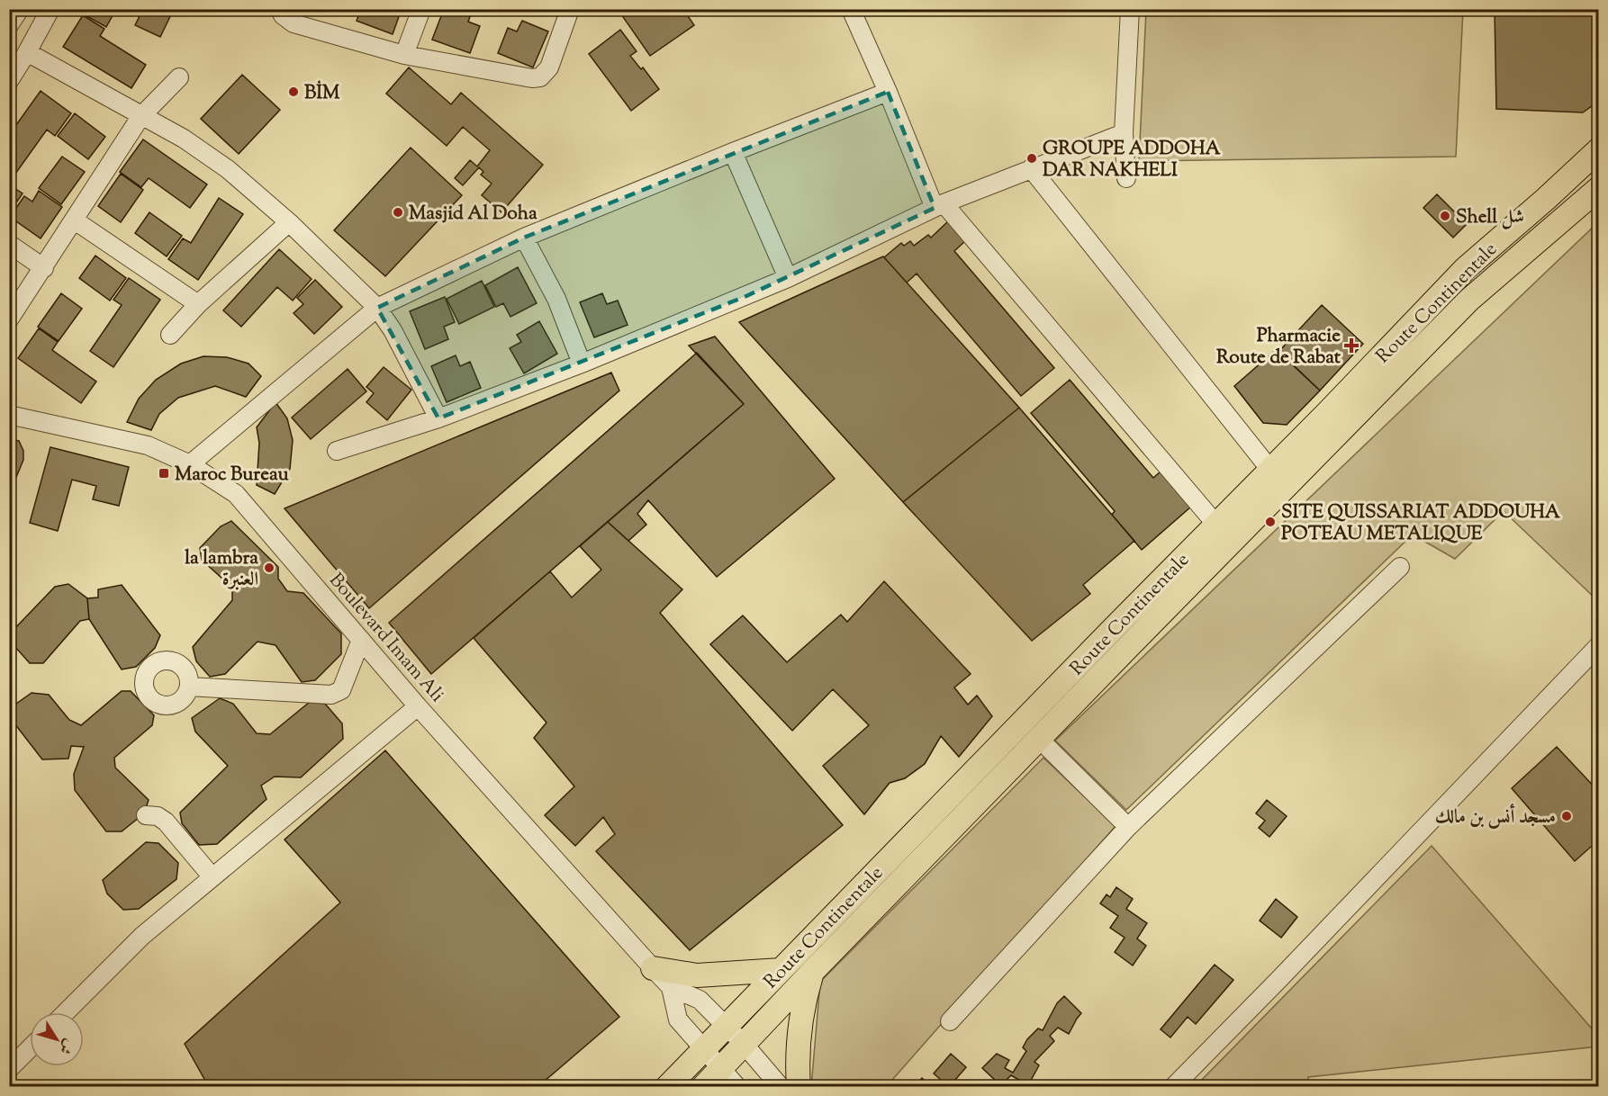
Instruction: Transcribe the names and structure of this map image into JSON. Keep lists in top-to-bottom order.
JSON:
{
  "streets": {
    "main road": ["Route Continentale"],
    "street": ["Boulevard Imam Ali"]
  },
  "places": {
    "other": [
      "BİM",
      "GROUPE ADDOHA DAR NAKHELI",
      "Masjid Al Doha",
      "Shell شل",
      "SITE QUISSARIAT ADDOUHA POTEAU METALIQUE",
      "la lambra العنبرة",
      "مسجد أنس بن مالك"
    ],
    "health": ["Pharmacie Route de Rabat"],
    "transit": ["Maroc Bureau"]
  },
  "north": "bottom right"
}
